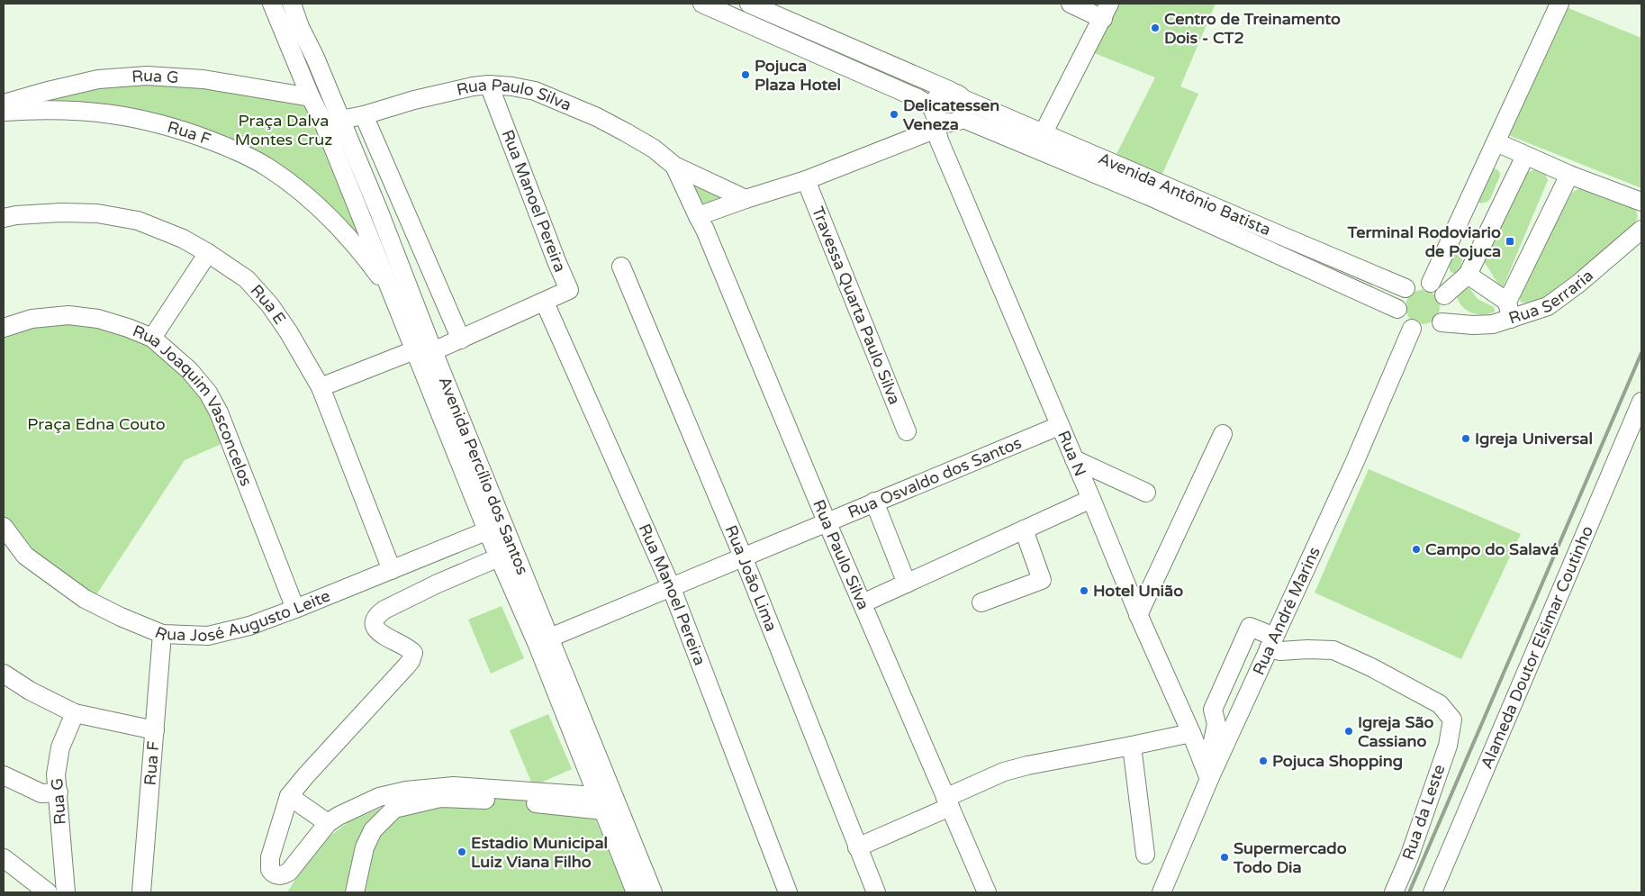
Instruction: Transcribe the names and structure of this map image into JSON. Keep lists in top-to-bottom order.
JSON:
{
  "streets": {
    "street": [
      "Rua G",
      "Rua Paulo Silva",
      "Rua F",
      "Avenida Antônio Batista",
      "Rua Manoel Pereira",
      "Rua Serraria",
      "Rua E",
      "Travessa Quarta Paulo Silva",
      "Rua Joaquim Vasconcelos",
      "Rua N",
      "Avenida Percílio dos Santos",
      "Rua Osvaldo dos Santos",
      "Rua João Lima",
      "Rua José Augusto Leite",
      "Rua André Marins",
      "Alameda Doutor Elsimar Coutinho",
      "Rua da Leste"
    ]
  },
  "crossings": [
    ["Rua G", "Avenida Percílio dos Santos"],
    ["Rua Paulo Silva", "Rua Manoel Pereira"],
    ["Rua Paulo Silva", "Avenida Percílio dos Santos"],
    ["Rua Paulo Silva", "Rua Osvaldo dos Santos"],
    ["Rua F", "Avenida Percílio dos Santos"],
    ["Rua F", "Rua José Augusto Leite"],
    ["Avenida Antônio Batista", "Rua Serraria"],
    ["Avenida Antônio Batista", "Rua N"],
    ["Avenida Antônio Batista", "Rua André Marins"],
    ["Rua Manoel Pereira", "Avenida Percílio dos Santos"],
    ["Rua Manoel Pereira", "Rua Osvaldo dos Santos"],
    ["Rua Serraria", "Rua André Marins"],
    ["Rua E", "Rua José Augusto Leite"],
    ["Rua Joaquim Vasconcelos", "Rua José Augusto Leite"],
    ["Rua N", "Rua Osvaldo dos Santos"],
    ["Rua N", "Rua André Marins"],
    ["Rua N", "Rua da Leste"],
    ["Avenida Percílio dos Santos", "Rua Osvaldo dos Santos"],
    ["Avenida Percílio dos Santos", "Rua José Augusto Leite"],
    ["Rua Osvaldo dos Santos", "Rua João Lima"],
    ["Rua André Marins", "Rua da Leste"]
  ],
  "parks": ["Praça Dalva Montes Cruz", "Praça Edna Couto"],
  "places": {
    "other": [
      "Centro de Treinamento Dois - CT2",
      "Pojuca Plaza Hotel",
      "Delicatessen Veneza",
      "Igreja Universal",
      "Campo do Salavá",
      "Hotel União",
      "Igreja São Cassiano",
      "Pojuca Shopping",
      "Estadio Municipal Luiz Viana Filho",
      "Supermercado Todo Dia"
    ],
    "transit": ["Terminal Rodoviario de Pojuca"]
  }
}
